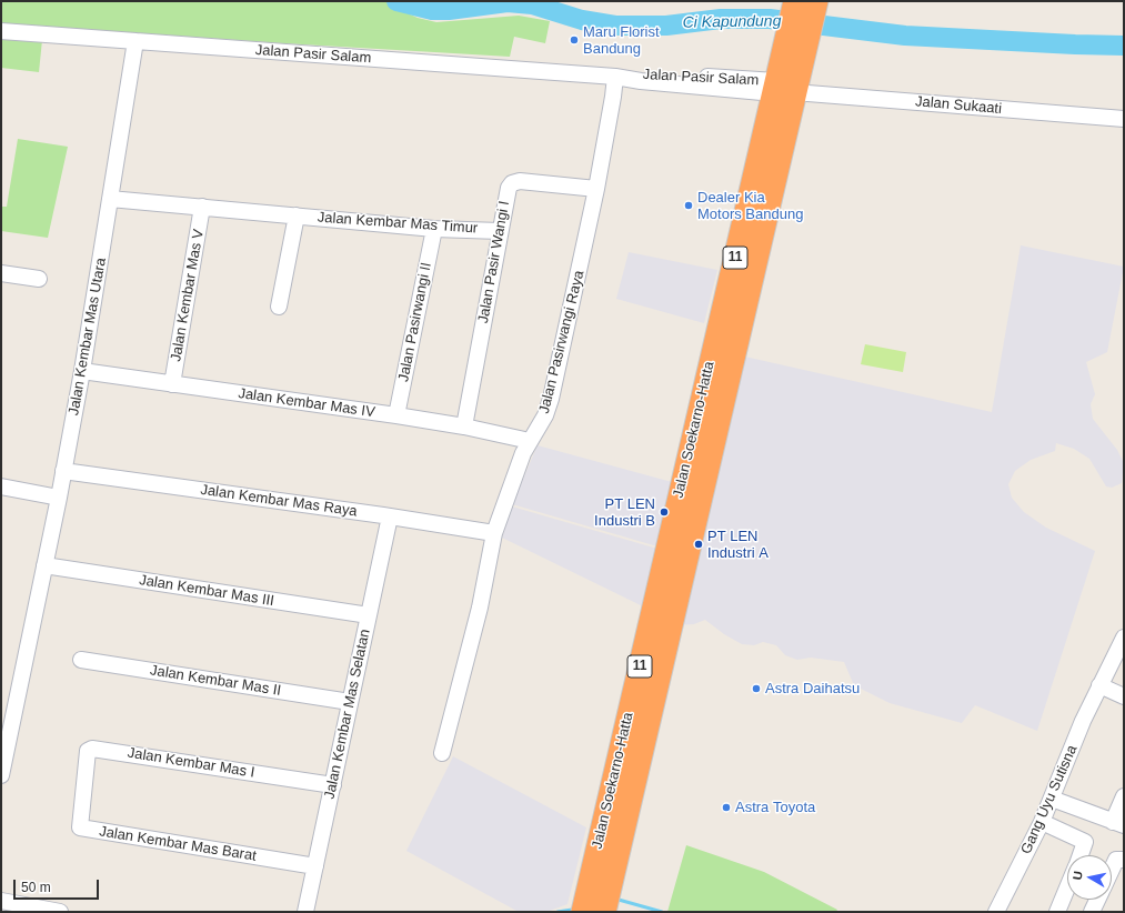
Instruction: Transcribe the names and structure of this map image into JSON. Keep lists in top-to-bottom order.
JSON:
{
  "streets": {
    "highway": ["11", "Jalan Soekarno-Hatta"],
    "street": [
      "Jalan Pasir Salam",
      "Jalan Sukaati",
      "Jalan Kembar Mas Timur",
      "Jalan Pasir Wangi I",
      "Jalan Kembar Mas V",
      "Jalan Pasirwangi II",
      "Jalan Kembar Mas Utara",
      "Jalan Pasirwangi Raya",
      "Jalan Kembar Mas IV",
      "Jalan Kembar Mas Raya",
      "Jalan Kembar Mas III",
      "Jalan Kembar Mas II",
      "Jalan Kembar Mas Selatan",
      "Jalan Kembar Mas I",
      "Gang Uyu Sutisna",
      "Jalan Kembar Mas Barat"
    ]
  },
  "crossings": [
    ["Jalan Pasir Salam", "Jalan Sukaati"],
    ["Jalan Pasir Salam", "Jalan Kembar Mas Utara"],
    ["Jalan Pasir Salam", "Jalan Pasirwangi Raya"],
    ["Jalan Pasir Salam", "Jalan Soekarno-Hatta"],
    ["Jalan Sukaati", "Jalan Soekarno-Hatta"],
    ["Jalan Kembar Mas Timur", "Jalan Pasir Wangi I"],
    ["Jalan Kembar Mas Timur", "Jalan Kembar Mas V"],
    ["Jalan Kembar Mas Timur", "Jalan Pasirwangi II"],
    ["Jalan Kembar Mas Timur", "Jalan Kembar Mas Utara"],
    ["Jalan Pasir Wangi I", "Jalan Pasirwangi Raya"],
    ["Jalan Pasir Wangi I", "Jalan Kembar Mas IV"],
    ["Jalan Kembar Mas V", "Jalan Kembar Mas IV"],
    ["Jalan Pasirwangi II", "Jalan Kembar Mas IV"],
    ["Jalan Kembar Mas Utara", "Jalan Kembar Mas IV"],
    ["Jalan Kembar Mas Utara", "Jalan Kembar Mas Raya"],
    ["Jalan Kembar Mas Utara", "Jalan Kembar Mas III"],
    ["Jalan Pasirwangi Raya", "Jalan Kembar Mas IV"],
    ["Jalan Pasirwangi Raya", "Jalan Kembar Mas Raya"],
    ["Jalan Kembar Mas Raya", "Jalan Kembar Mas Selatan"],
    ["Jalan Kembar Mas III", "Jalan Kembar Mas Selatan"],
    ["Jalan Kembar Mas II", "Jalan Kembar Mas Selatan"],
    ["Jalan Kembar Mas Selatan", "Jalan Kembar Mas I"],
    ["Jalan Kembar Mas Selatan", "Jalan Kembar Mas Barat"],
    ["Jalan Kembar Mas I", "Jalan Kembar Mas Barat"]
  ],
  "water": ["Ci Kapundung"],
  "places": [
    "Maru Florist Bandung",
    "Dealer Kia Motors Bandung",
    "PT LEN Industri B",
    "PT LEN Industri A",
    "Astra Daihatsu",
    "Astra Toyota"
  ],
  "scale_bar": "50 m",
  "north": "left"
}
